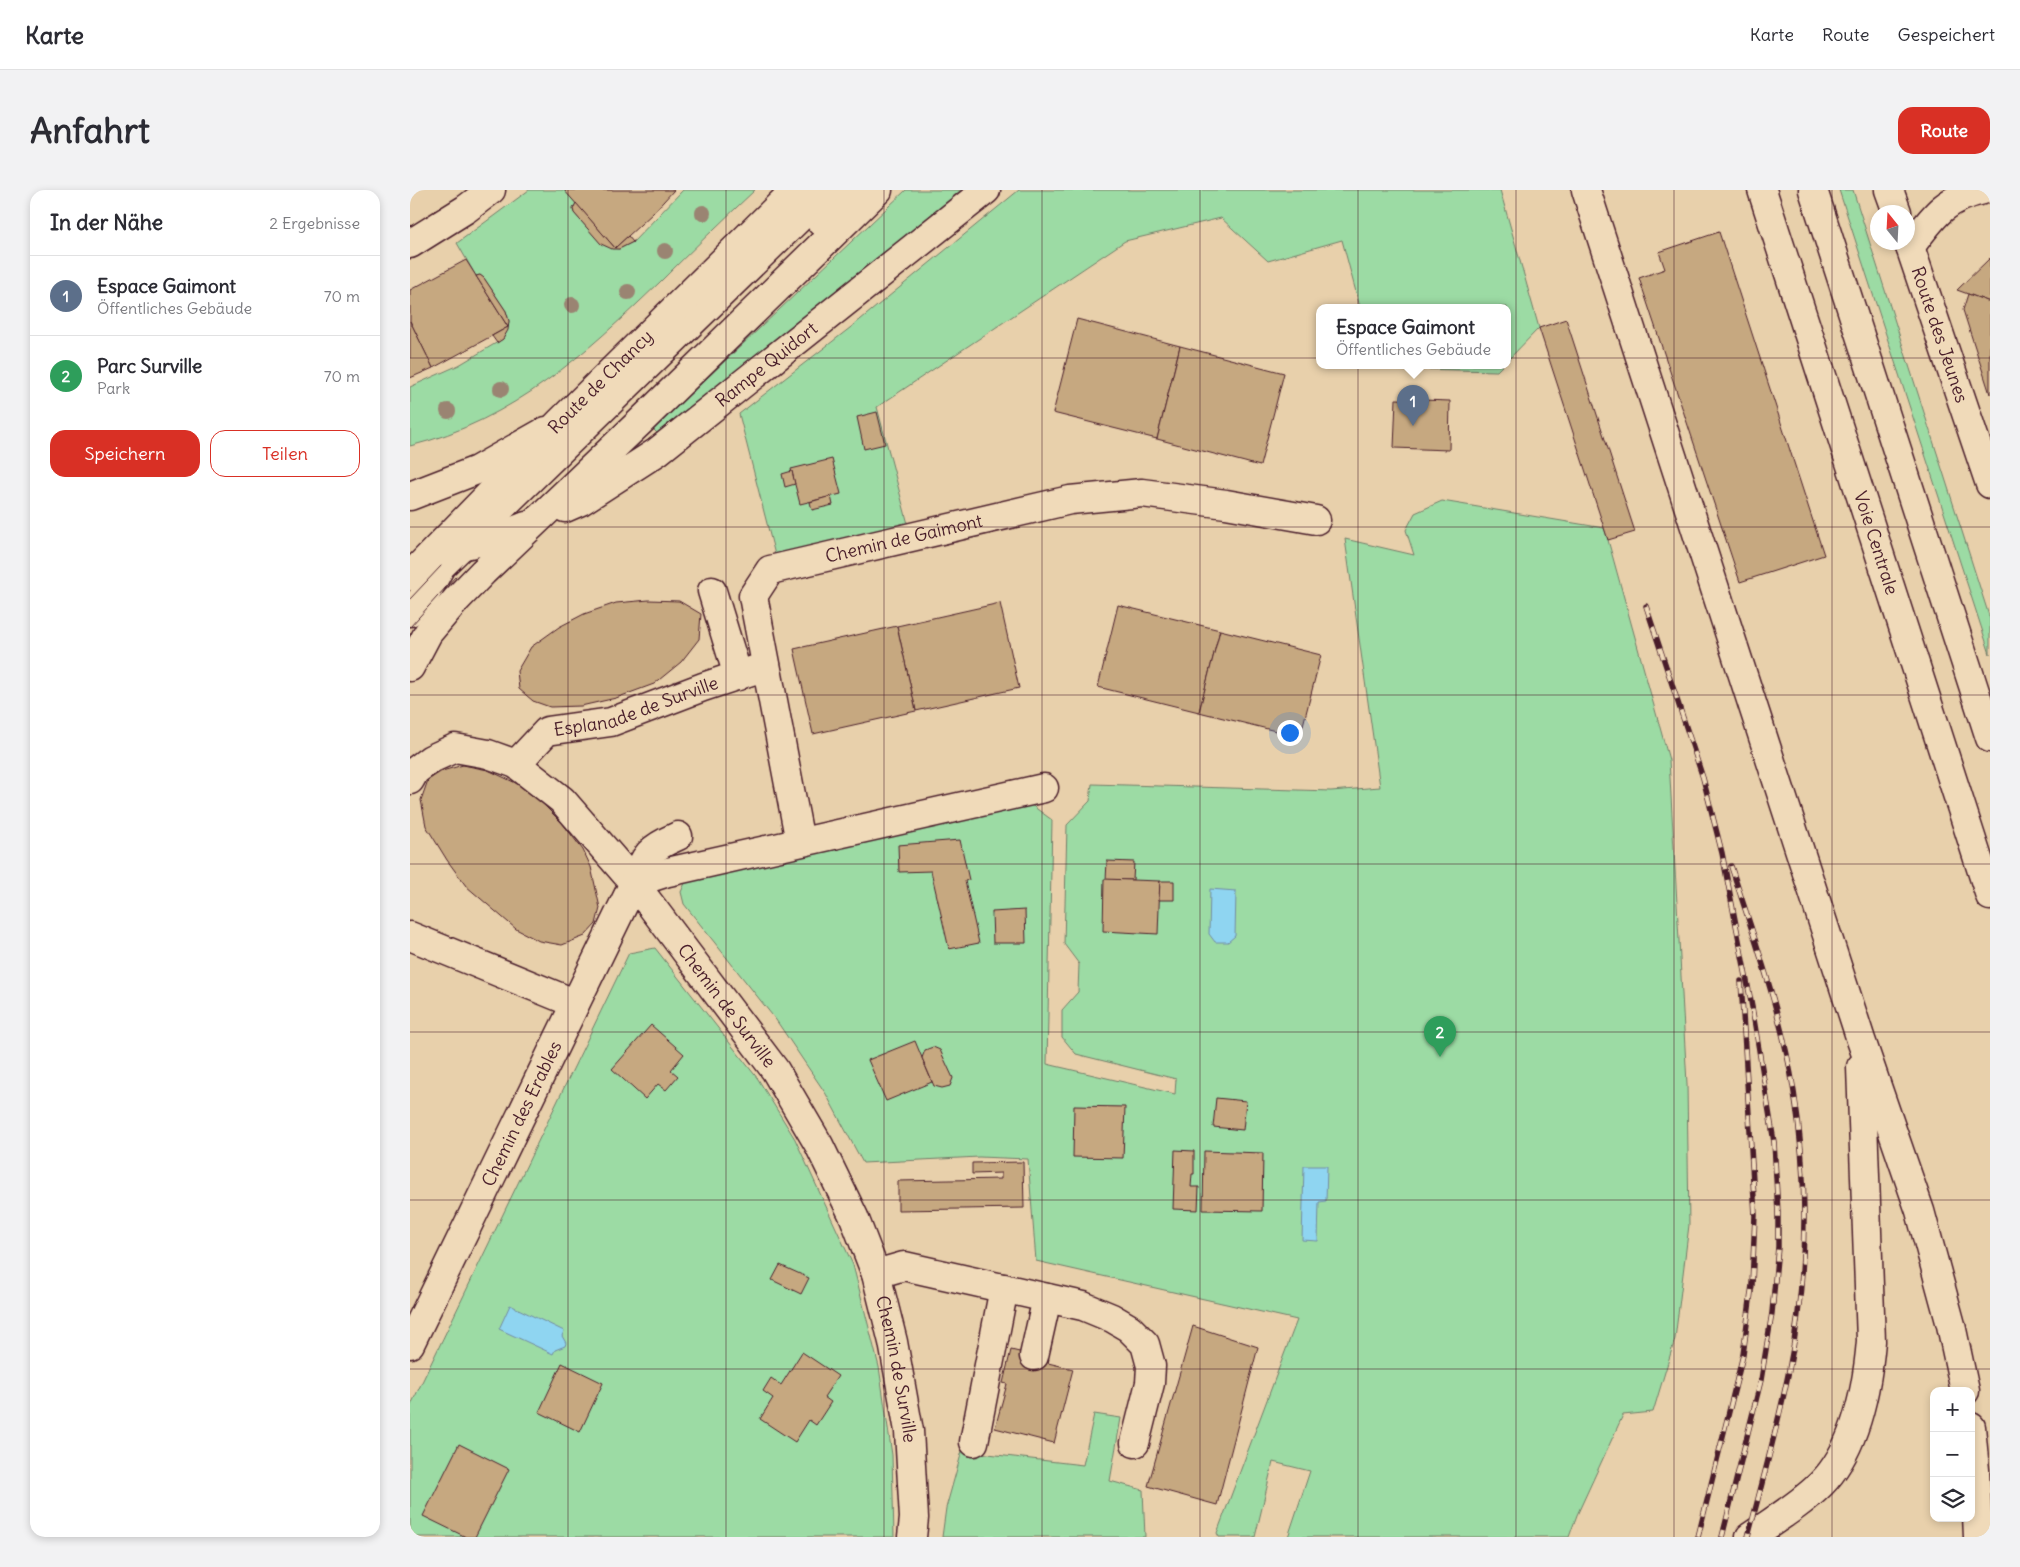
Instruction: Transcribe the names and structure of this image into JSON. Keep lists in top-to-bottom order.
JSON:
{
  "streets": {
    "street": [
      "Route des Jeunes",
      "Rampe Quidort",
      "Route de Chancy",
      "Chemin de Gaimont",
      "Voie Centrale",
      "Esplanade de Surville",
      "Chemin de Surville",
      "Chemin des Erables"
    ]
  },
  "crossings": [
    ["Chemin de Gaimont", "Esplanade de Surville"],
    ["Chemin de Surville", "Chemin des Erables"]
  ],
  "north": "top",
  "page": {
    "header": "Karte",
    "nav": ["Karte", "Route", "Gespeichert"],
    "buttons": [
      "Route",
      ["Speichern", "Teilen"]
    ],
    "title": "Anfahrt",
    "heading": ["In der Nähe", "2 Ergebnisse"],
    "list": [
      {
        "mark": "1",
        "name": "Espace Gaimont",
        "note": "Öffentliches Gebäude",
        "value": "70 m"
      },
      {
        "mark": "2",
        "name": "Parc Surville",
        "note": "Park",
        "value": "70 m"
      }
    ],
    "popup": ["Espace Gaimont", "Öffentliches Gebäude"],
    "pins": ["1", "2"],
    "map_buttons": ["+", "−"]
  }
}
